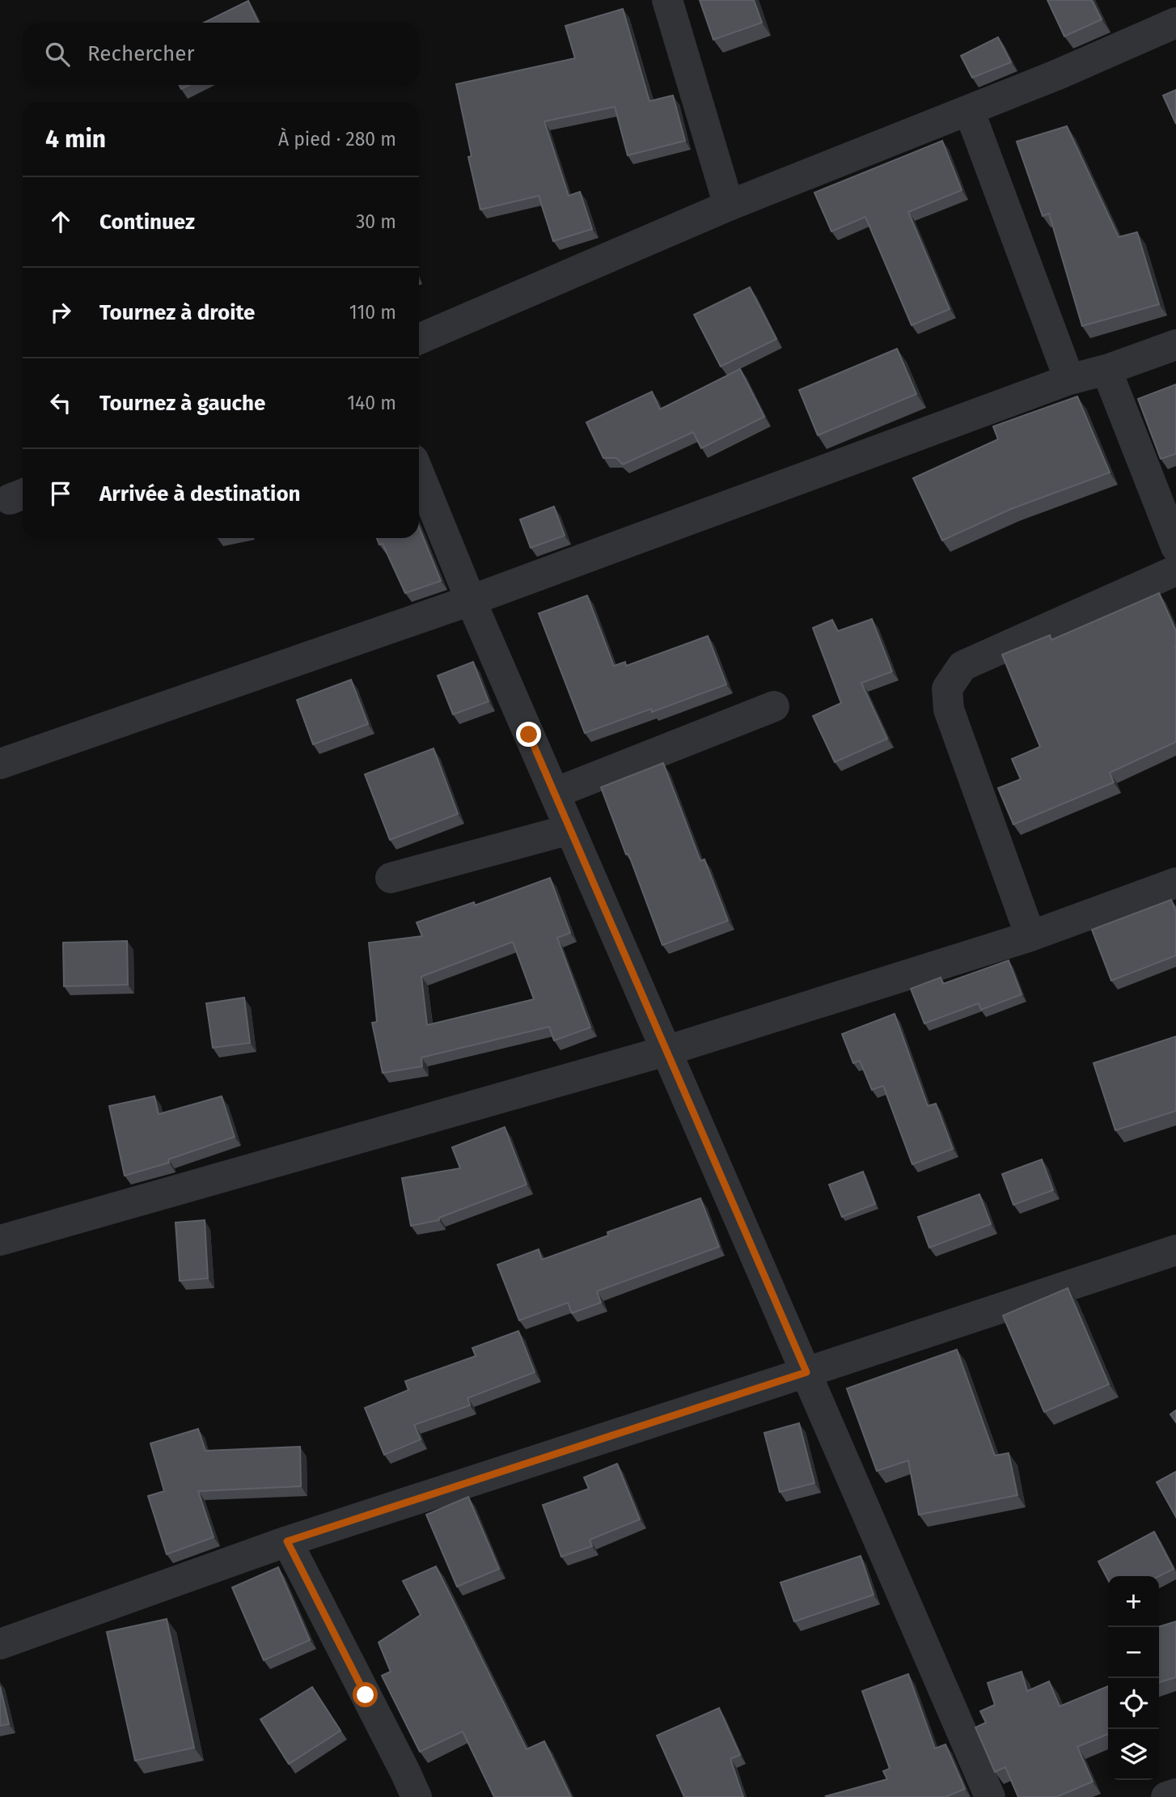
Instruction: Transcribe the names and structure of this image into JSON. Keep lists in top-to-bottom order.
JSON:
{
  "page": {
    "search": "Rechercher",
    "heading": ["4 min", "À pied · 280 m"],
    "list": [
      ["Continuez", "30 m"],
      ["Tournez à droite", "110 m"],
      ["Tournez à gauche", "140 m"],
      "Arrivée à destination"
    ],
    "map_buttons": ["+", "−"]
  }
}
